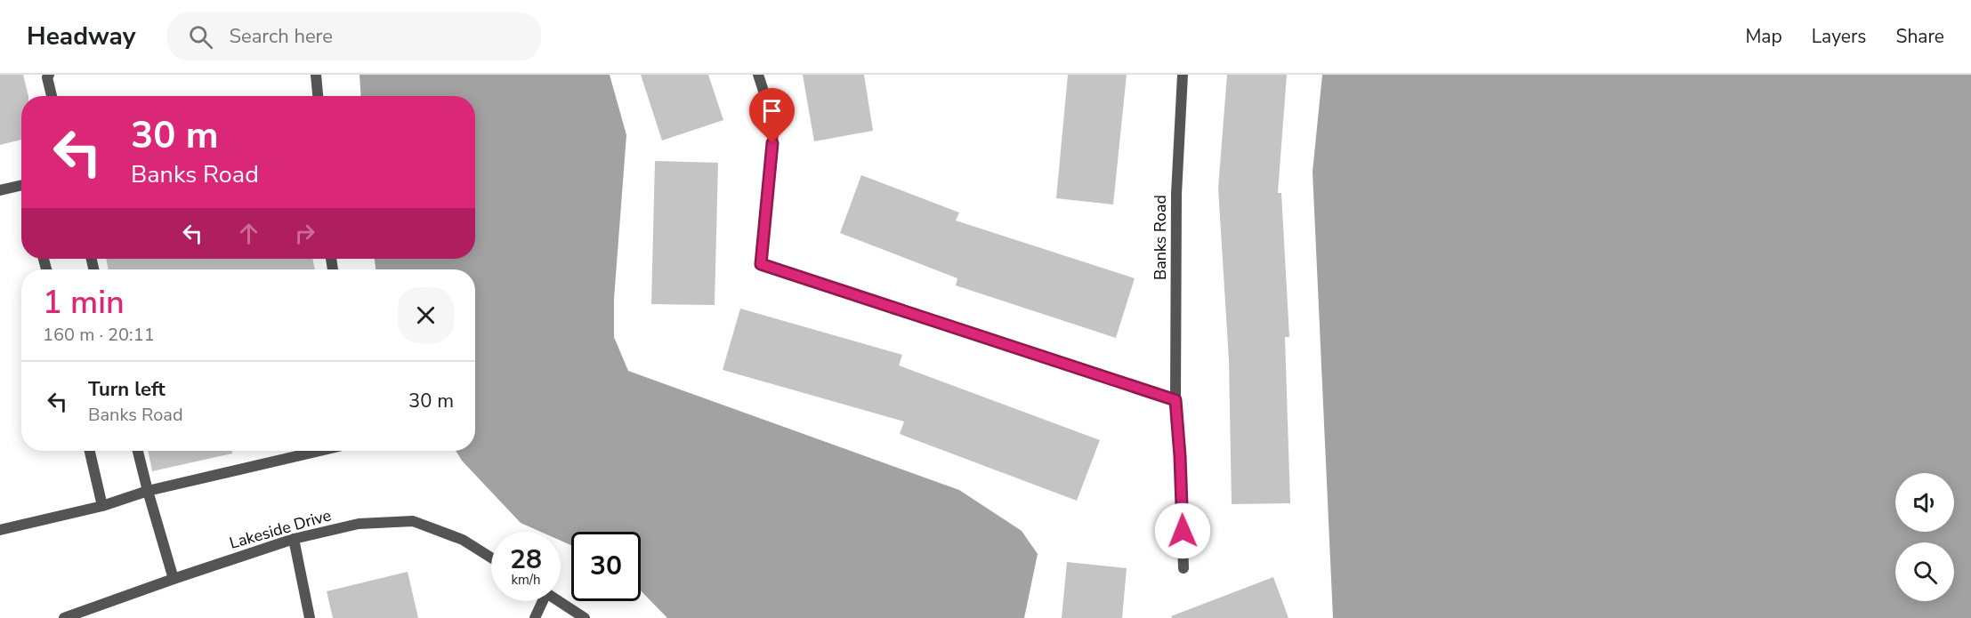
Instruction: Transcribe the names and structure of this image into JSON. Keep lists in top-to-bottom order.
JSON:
{
  "streets": {
    "street": ["Banks Road", "Lakeside Drive"]
  },
  "page": {
    "header": "Headway",
    "search": "Search here",
    "nav": ["Map", "Layers", "Share"],
    "turn": ["30 m", "Banks Road"],
    "heading": ["1 min", "160 m · 20:11"],
    "list": [
      {
        "name": "Turn left",
        "note": "Banks Road",
        "value": "30 m"
      }
    ],
    "speed": "28 km/h",
    "limit": "30"
  }
}
